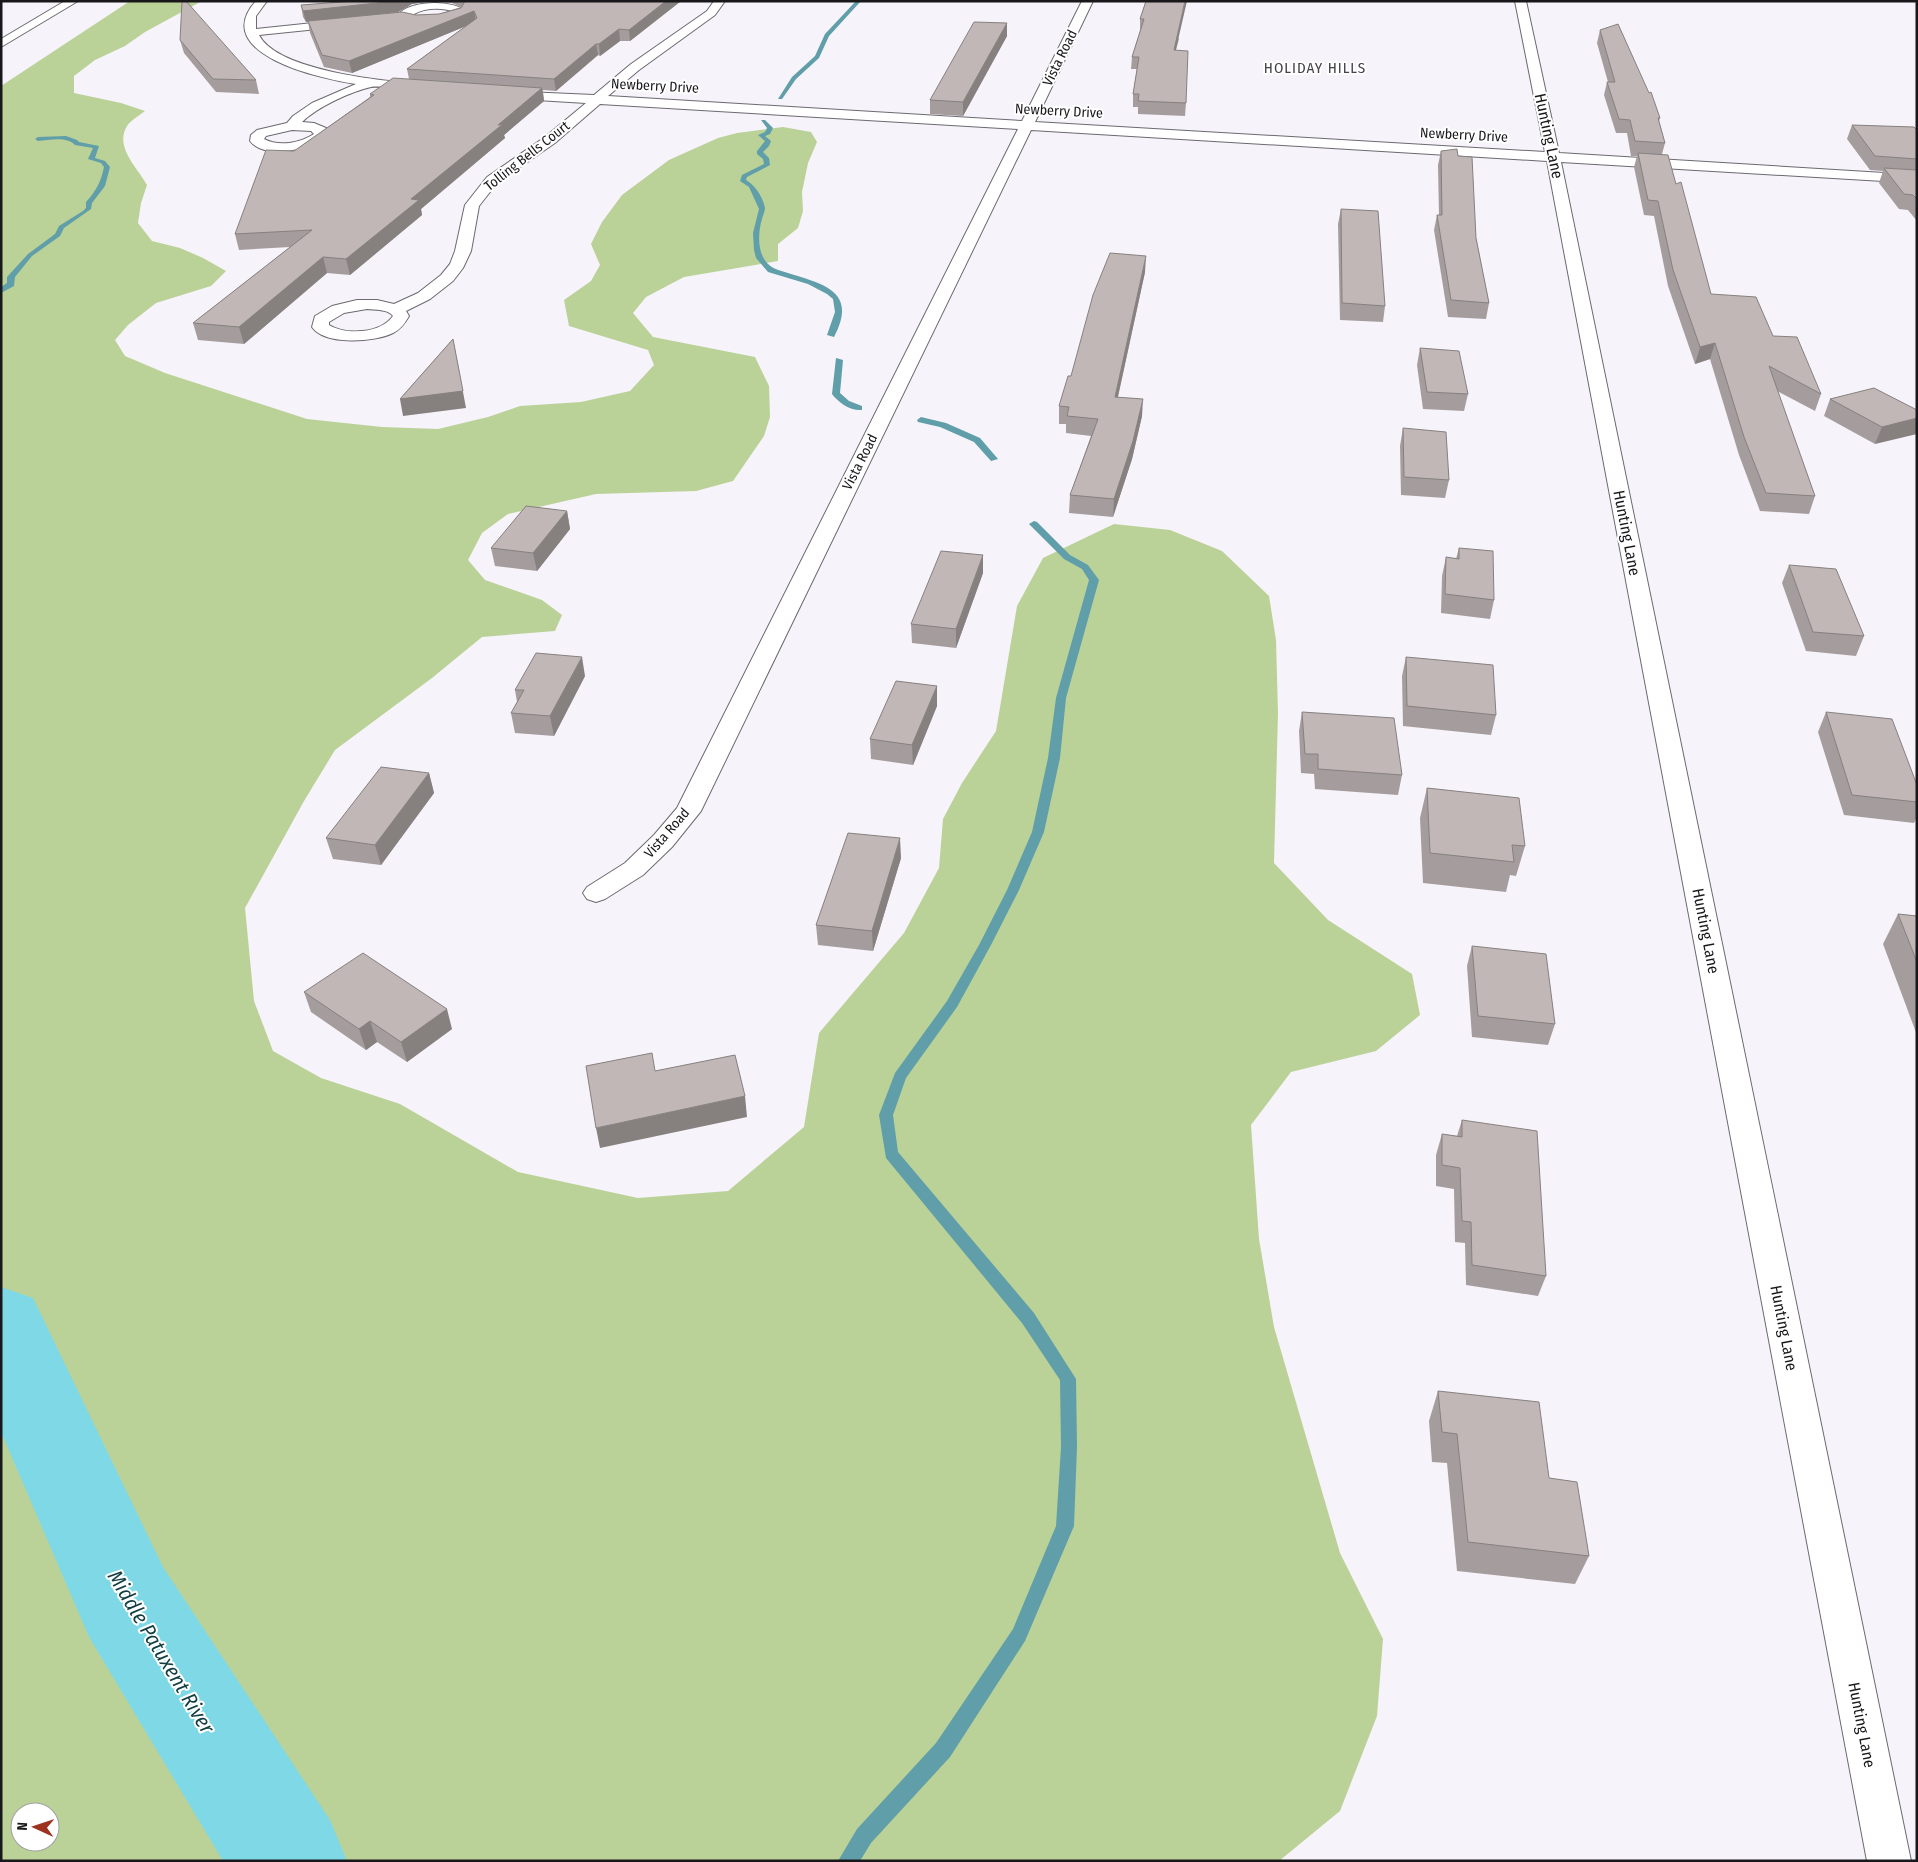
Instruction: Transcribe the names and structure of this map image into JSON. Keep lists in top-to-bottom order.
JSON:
{
  "streets": {
    "main road": [
      "Vista Road",
      "Newberry Drive",
      "Hunting Lane",
      "Tolling Bells Court"
    ]
  },
  "crossings": [
    ["Vista Road", "Newberry Drive"],
    ["Newberry Drive", "Hunting Lane"],
    ["Newberry Drive", "Tolling Bells Court"]
  ],
  "districts": ["HOLIDAY HILLS"],
  "water": ["Middle Patuxent River"],
  "north": "left"
}
